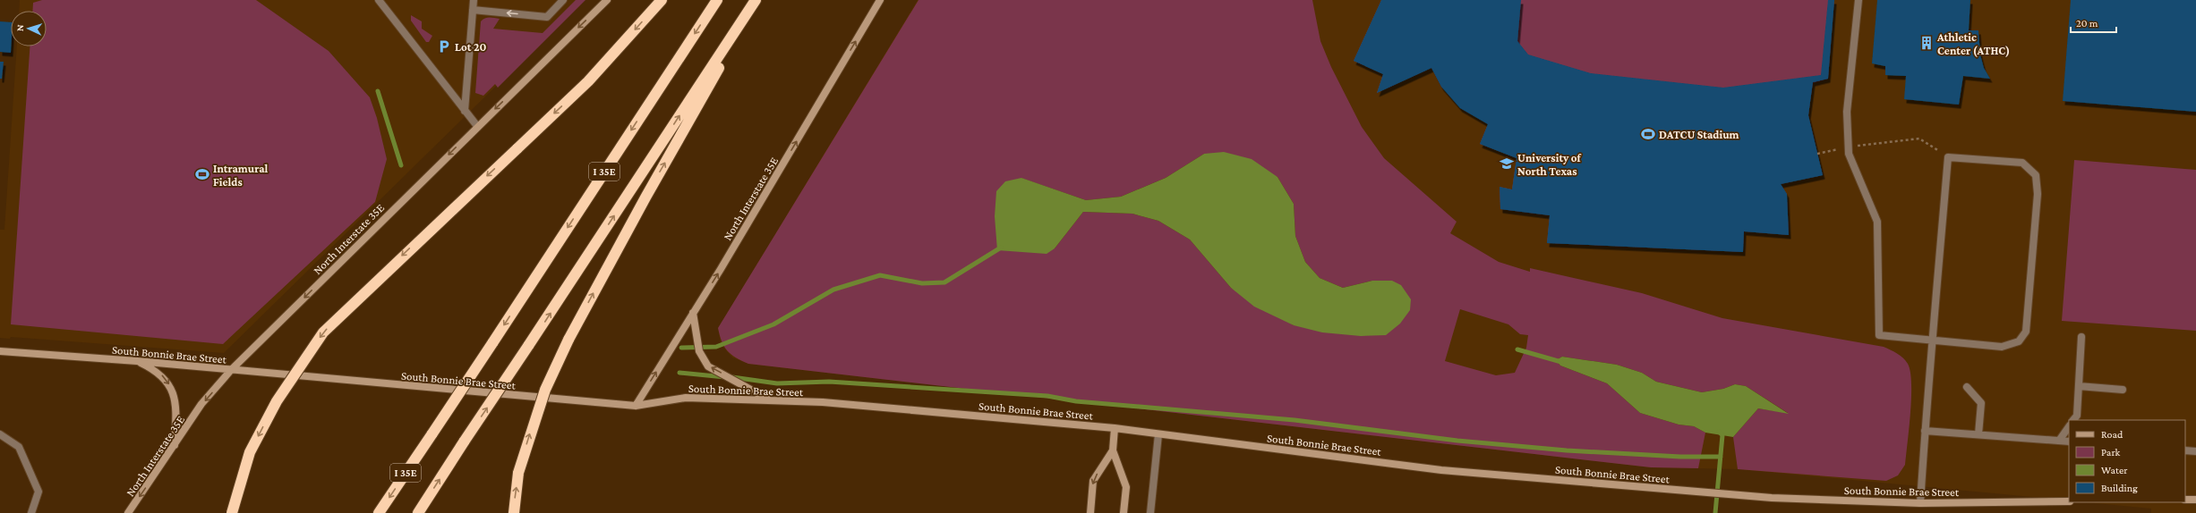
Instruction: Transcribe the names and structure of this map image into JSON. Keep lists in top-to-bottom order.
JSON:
{
  "streets": {
    "highway": ["I 35E"],
    "main road": ["North Interstate 35E", "South Bonnie Brae Street"]
  },
  "crossings": [
    ["North Interstate 35E", "South Bonnie Brae Street"]
  ],
  "places": {
    "building": ["Athletic Center (ATHC)"],
    "parking": ["Lot 20"],
    "sports": ["DATCU Stadium", "Intramural Fields"],
    "school or university": ["University of North Texas"]
  },
  "legend": [
    "Road",
    "Park",
    "Water",
    "Building"
  ],
  "scale_bar": "20 m",
  "north": "left"
}
